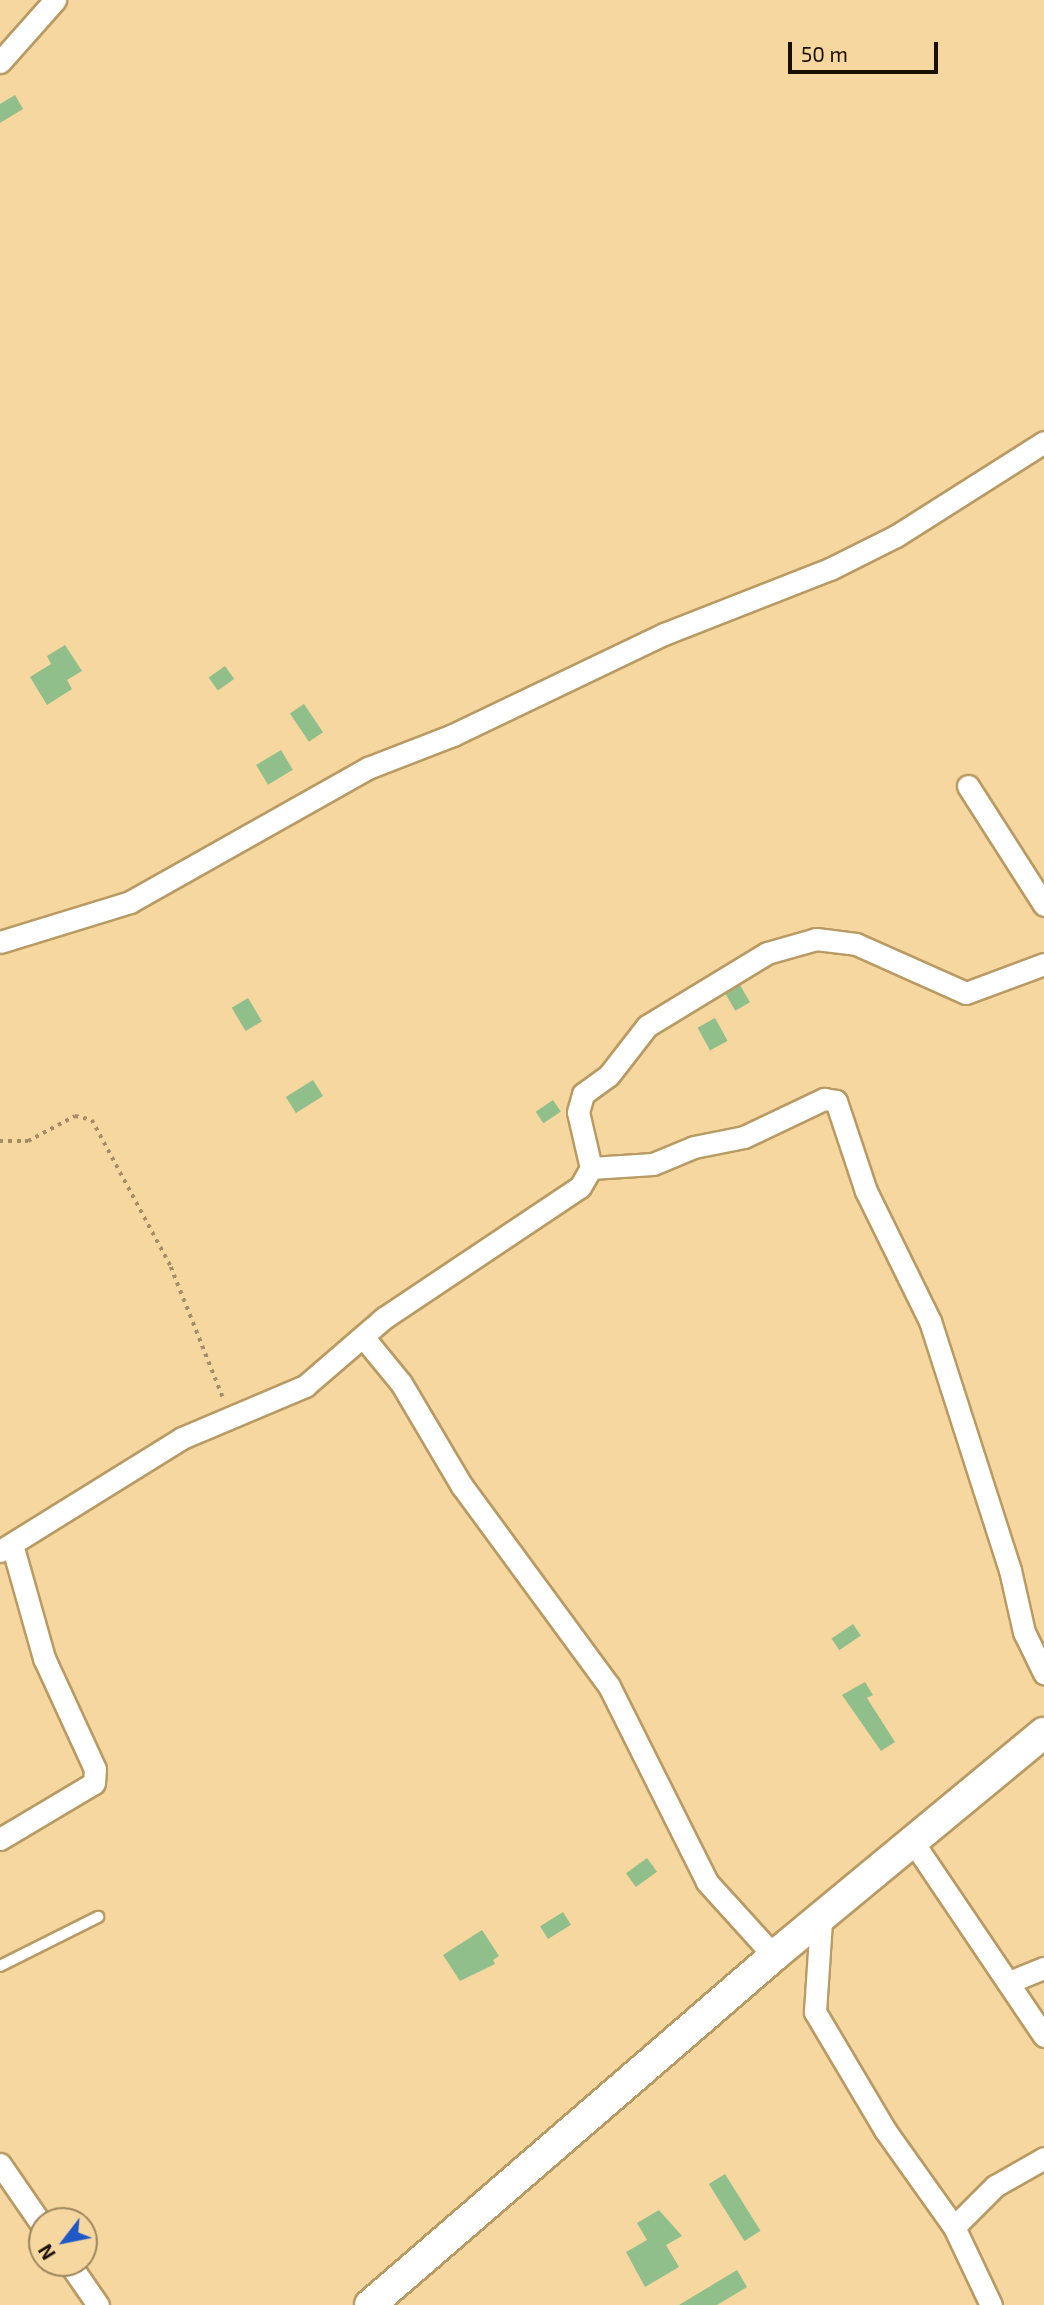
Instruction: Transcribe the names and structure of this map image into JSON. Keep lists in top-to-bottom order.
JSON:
{
  "scale_bar": "50 m",
  "north": "bottom left"
}
